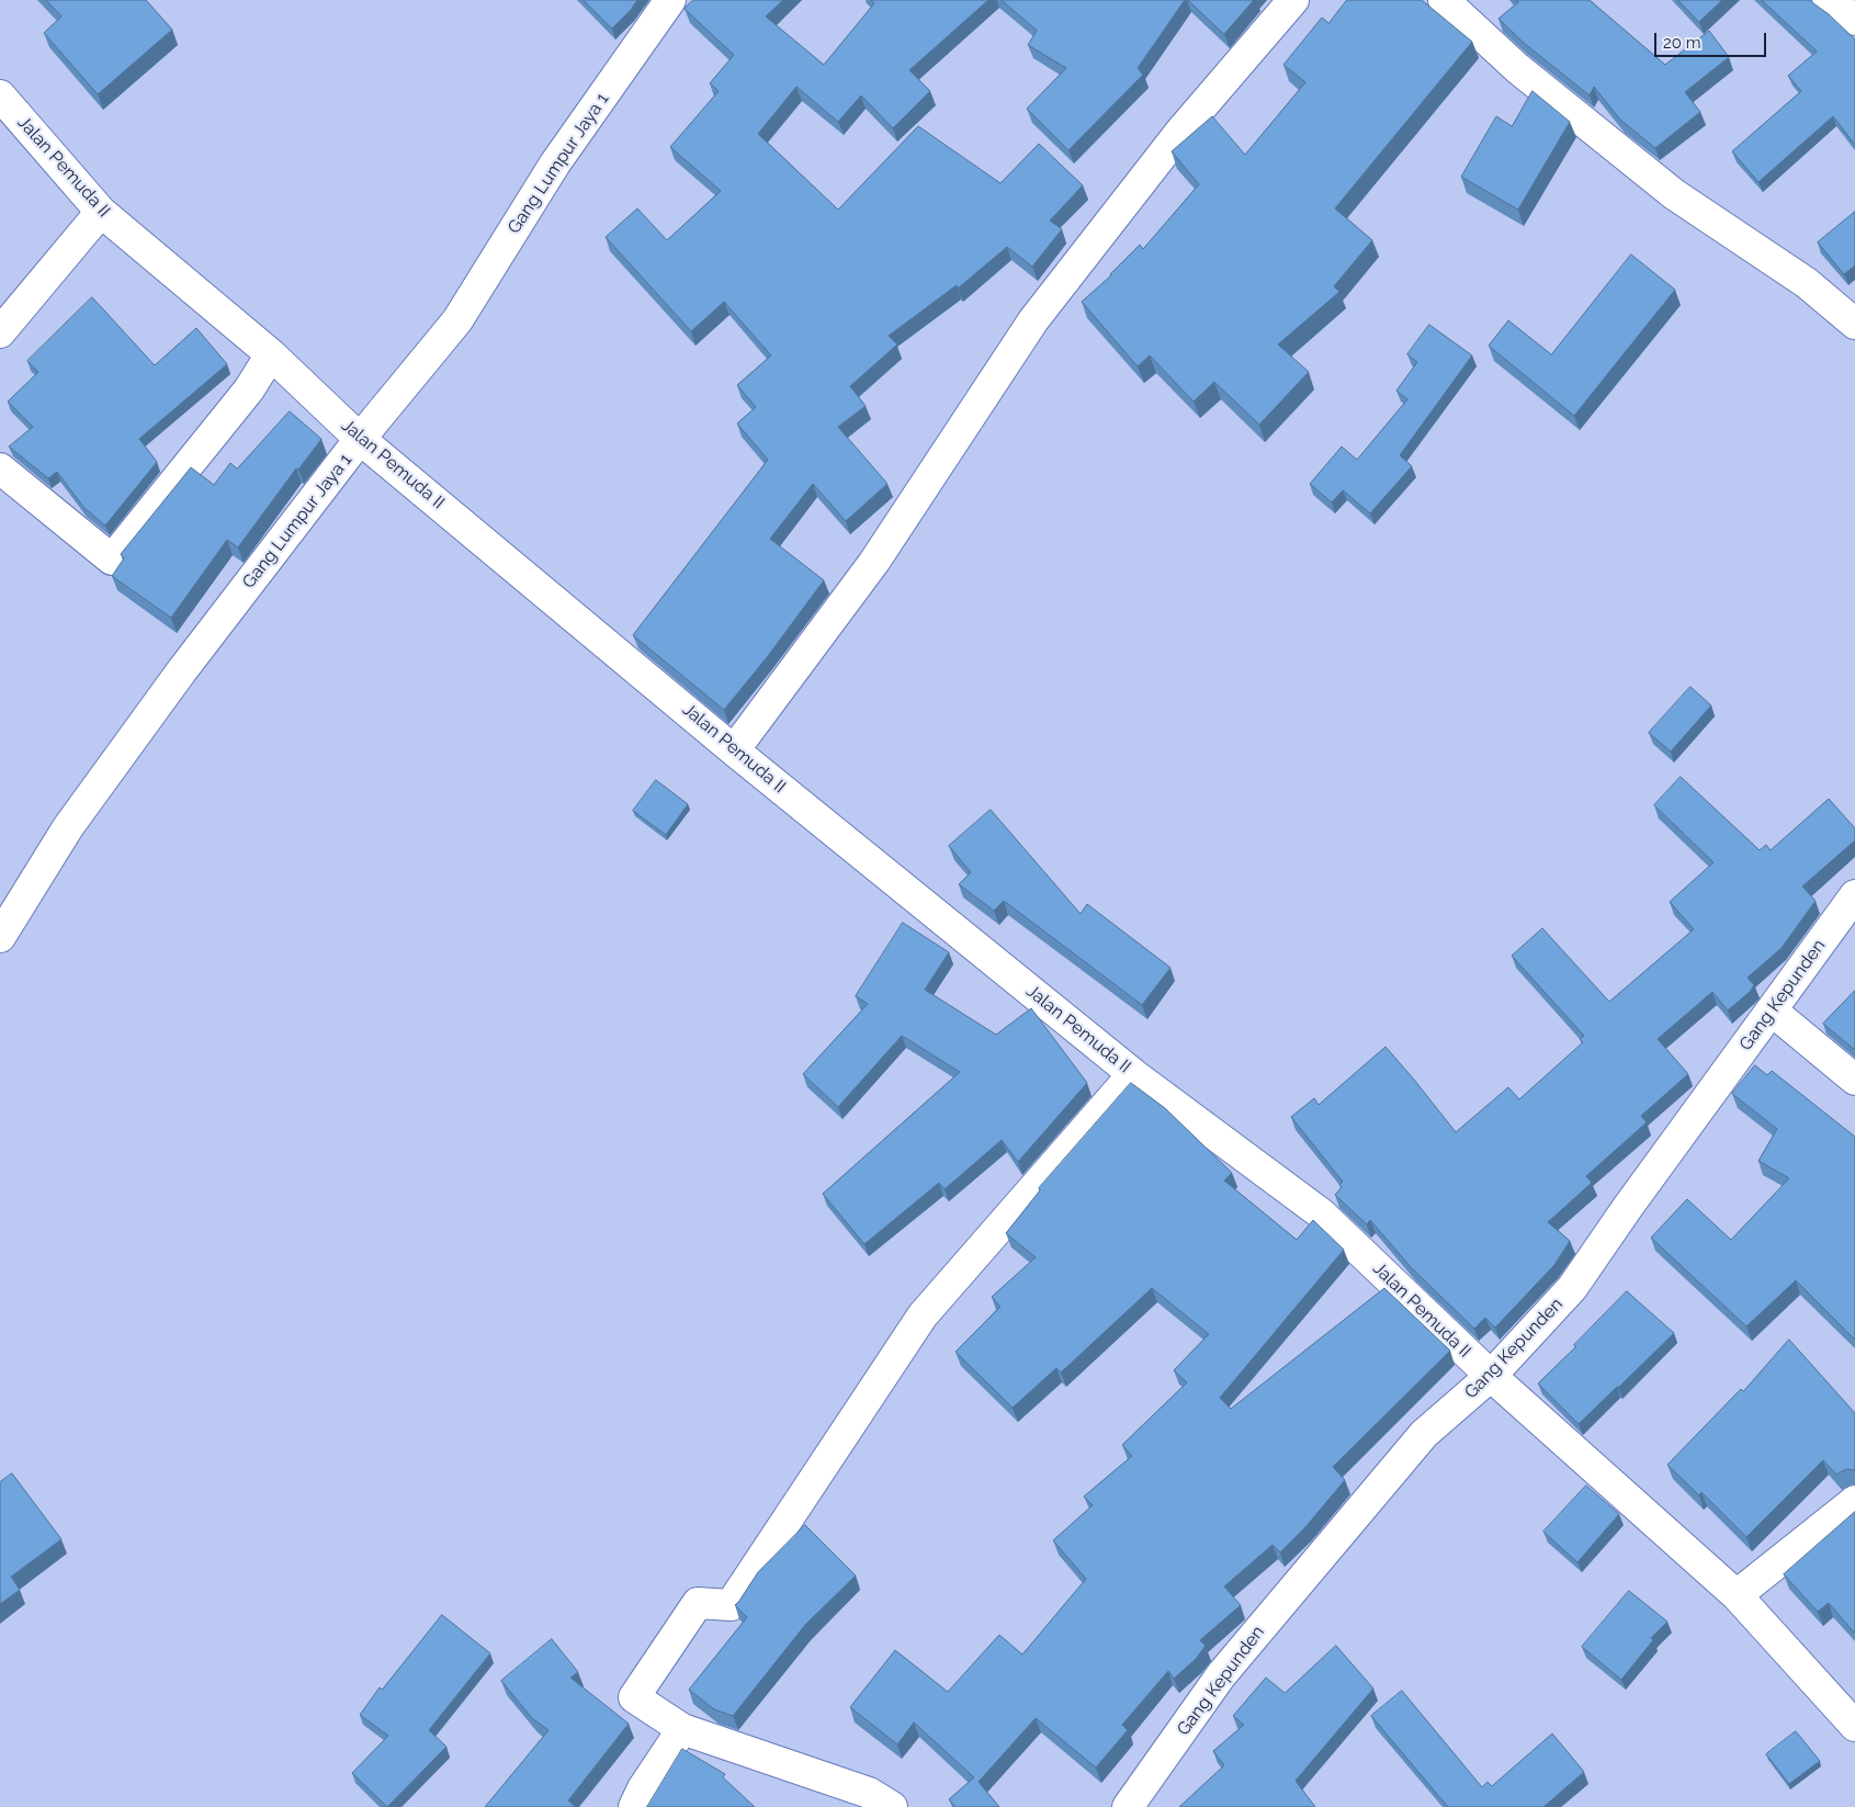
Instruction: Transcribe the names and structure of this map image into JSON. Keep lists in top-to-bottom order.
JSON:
{
  "streets": {
    "street": ["Gang Lumpur Jaya 1", "Jalan Pemuda II", "Gang Kepunden"]
  },
  "crossings": [
    ["Gang Lumpur Jaya 1", "Jalan Pemuda II"],
    ["Jalan Pemuda II", "Gang Kepunden"]
  ],
  "scale_bar": "20 m"
}
